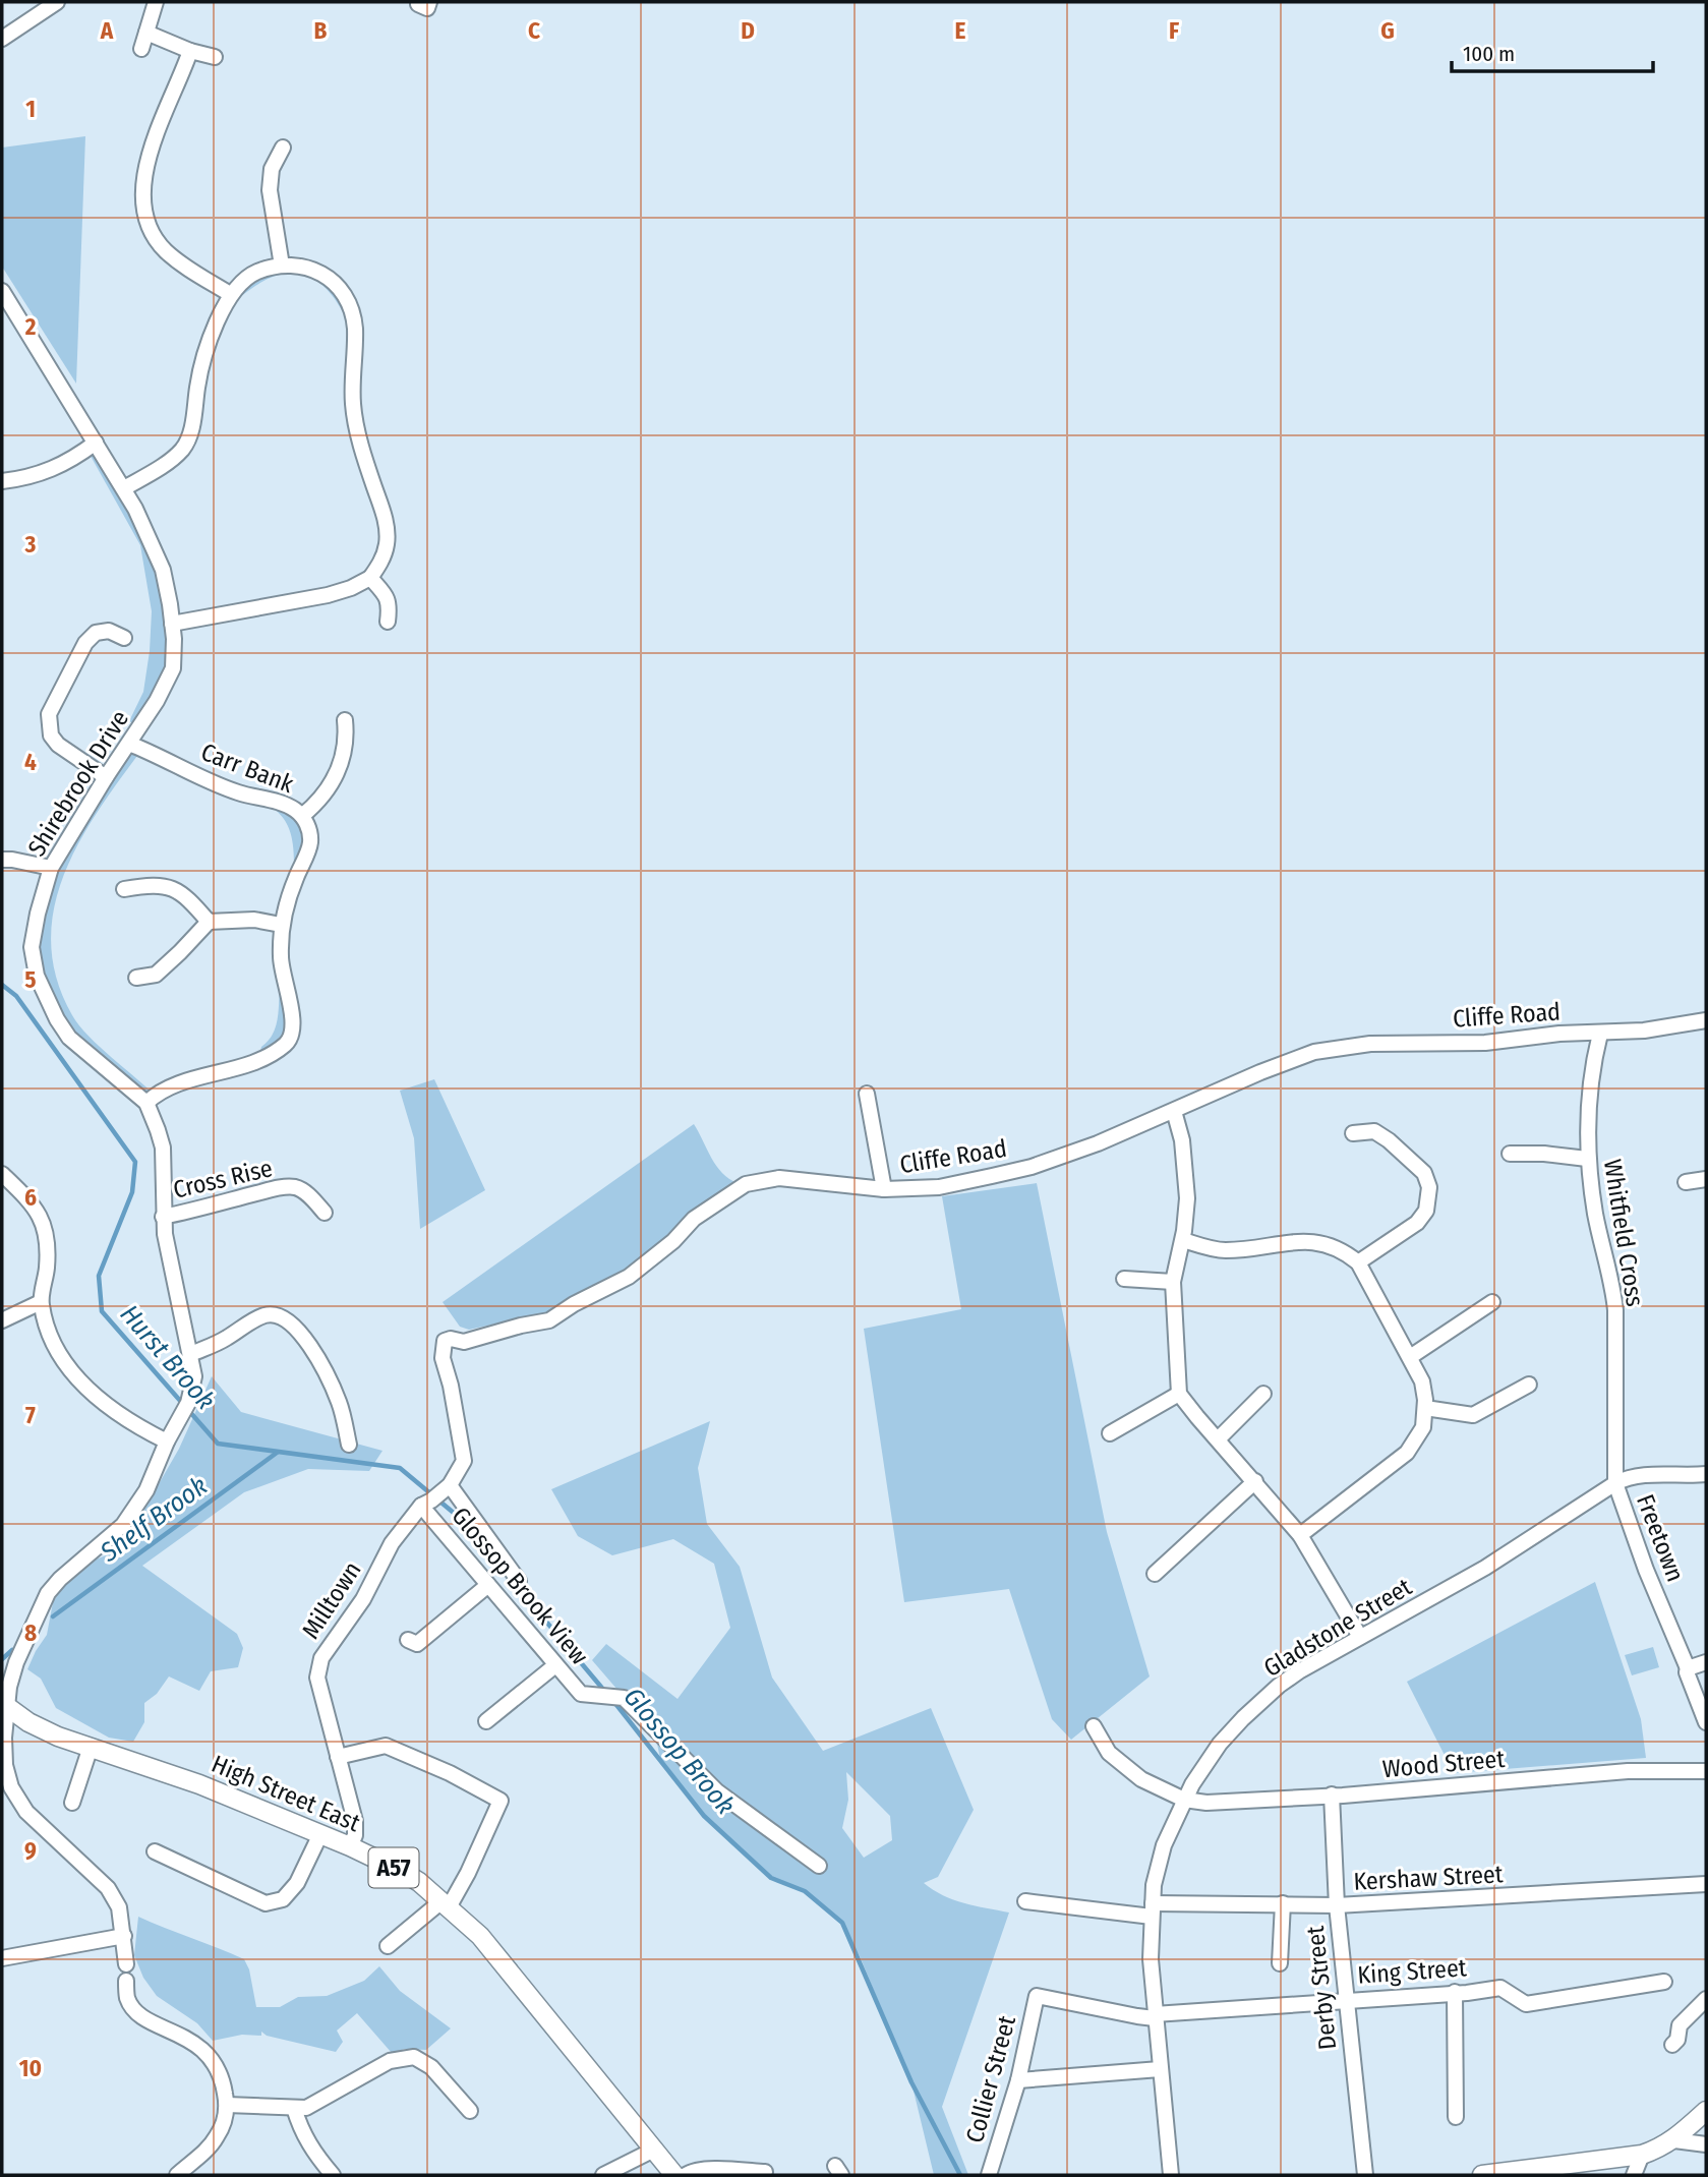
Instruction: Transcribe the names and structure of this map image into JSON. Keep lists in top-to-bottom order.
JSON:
{
  "streets": {
    "main road": ["High Street East", "A57"],
    "street": [
      "Carr Bank",
      "Shirebrook Drive",
      "Cliffe Road",
      "Cross Rise",
      "Whitfield Cross",
      "Freetown",
      "Glossop Brook View",
      "Milltown",
      "Gladstone Street",
      "Wood Street",
      "Kershaw Street",
      "King Street",
      "Derby Street",
      "Collier Street"
    ]
  },
  "crossings": [
    ["Carr Bank", "Shirebrook Drive"],
    ["Shirebrook Drive", "Cross Rise"],
    ["Shirebrook Drive", "High Street East"],
    ["Cliffe Road", "Whitfield Cross"],
    ["Cliffe Road", "Milltown"],
    ["Whitfield Cross", "Freetown"],
    ["Whitfield Cross", "Gladstone Street"],
    ["Freetown", "Gladstone Street"],
    ["Glossop Brook View", "Milltown"],
    ["Milltown", "High Street East"],
    ["Gladstone Street", "Wood Street"],
    ["Gladstone Street", "Kershaw Street"],
    ["Gladstone Street", "King Street"],
    ["Wood Street", "Derby Street"],
    ["Kershaw Street", "Derby Street"],
    ["King Street", "Derby Street"],
    ["King Street", "Collier Street"]
  ],
  "water": ["Hurst Brook", "Shelf Brook", "Glossop Brook"],
  "scale_bar": "100 m",
  "grid": {
    "columns": [
      "A",
      "B",
      "C",
      "D",
      "E",
      "F",
      "G"
    ],
    "rows": [
      "1",
      "2",
      "3",
      "4",
      "5",
      "6",
      "7",
      "8",
      "9",
      "10"
    ]
  }
}
